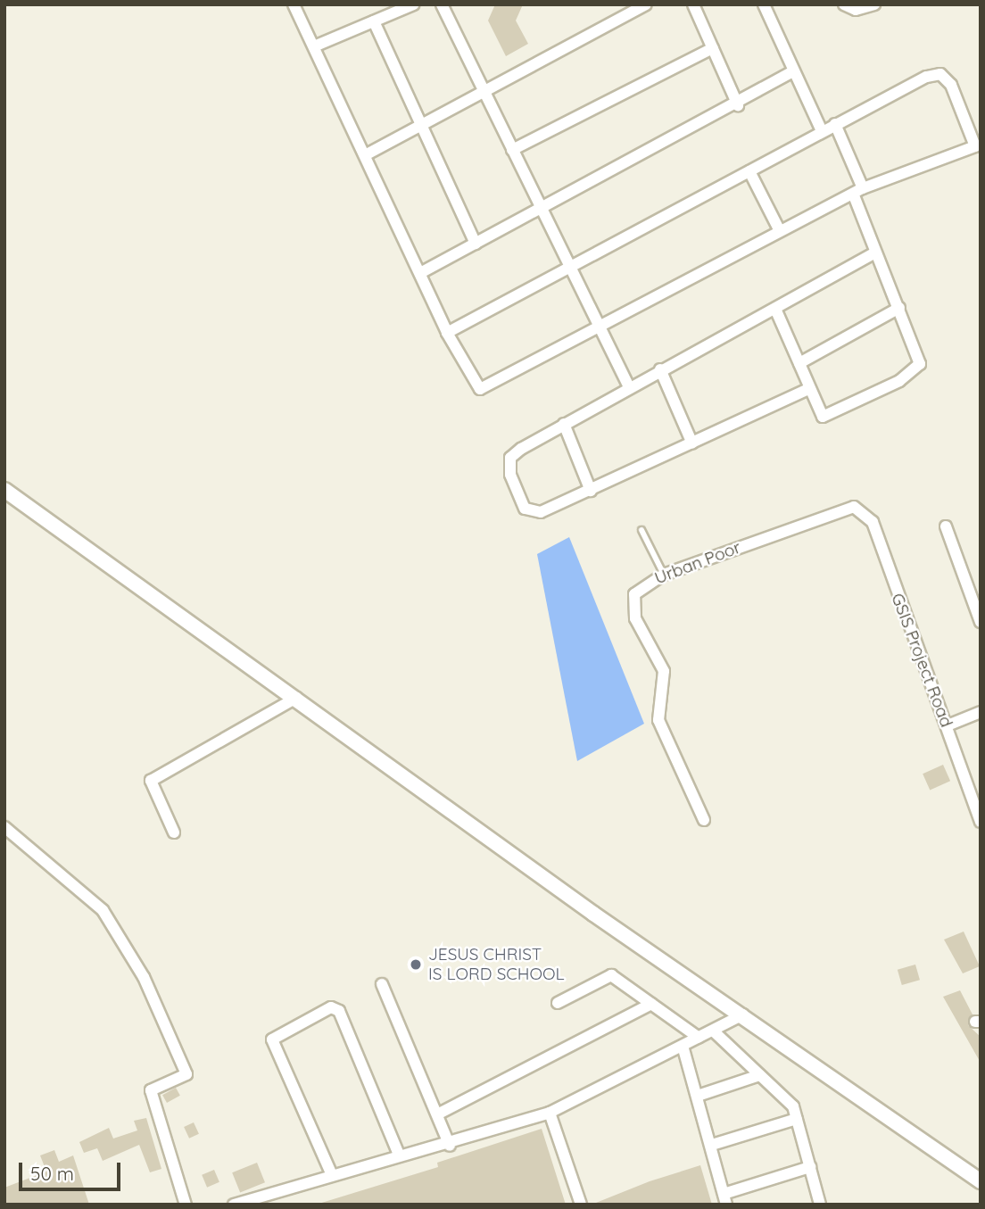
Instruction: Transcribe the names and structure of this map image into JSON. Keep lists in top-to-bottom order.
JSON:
{
  "streets": {
    "street": ["Urban Poor", "GSIS Project Road"]
  },
  "crossings": [
    ["Urban Poor", "GSIS Project Road"]
  ],
  "places": ["JESUS CHRIST IS LORD SCHOOL"],
  "scale_bar": "50 m"
}
